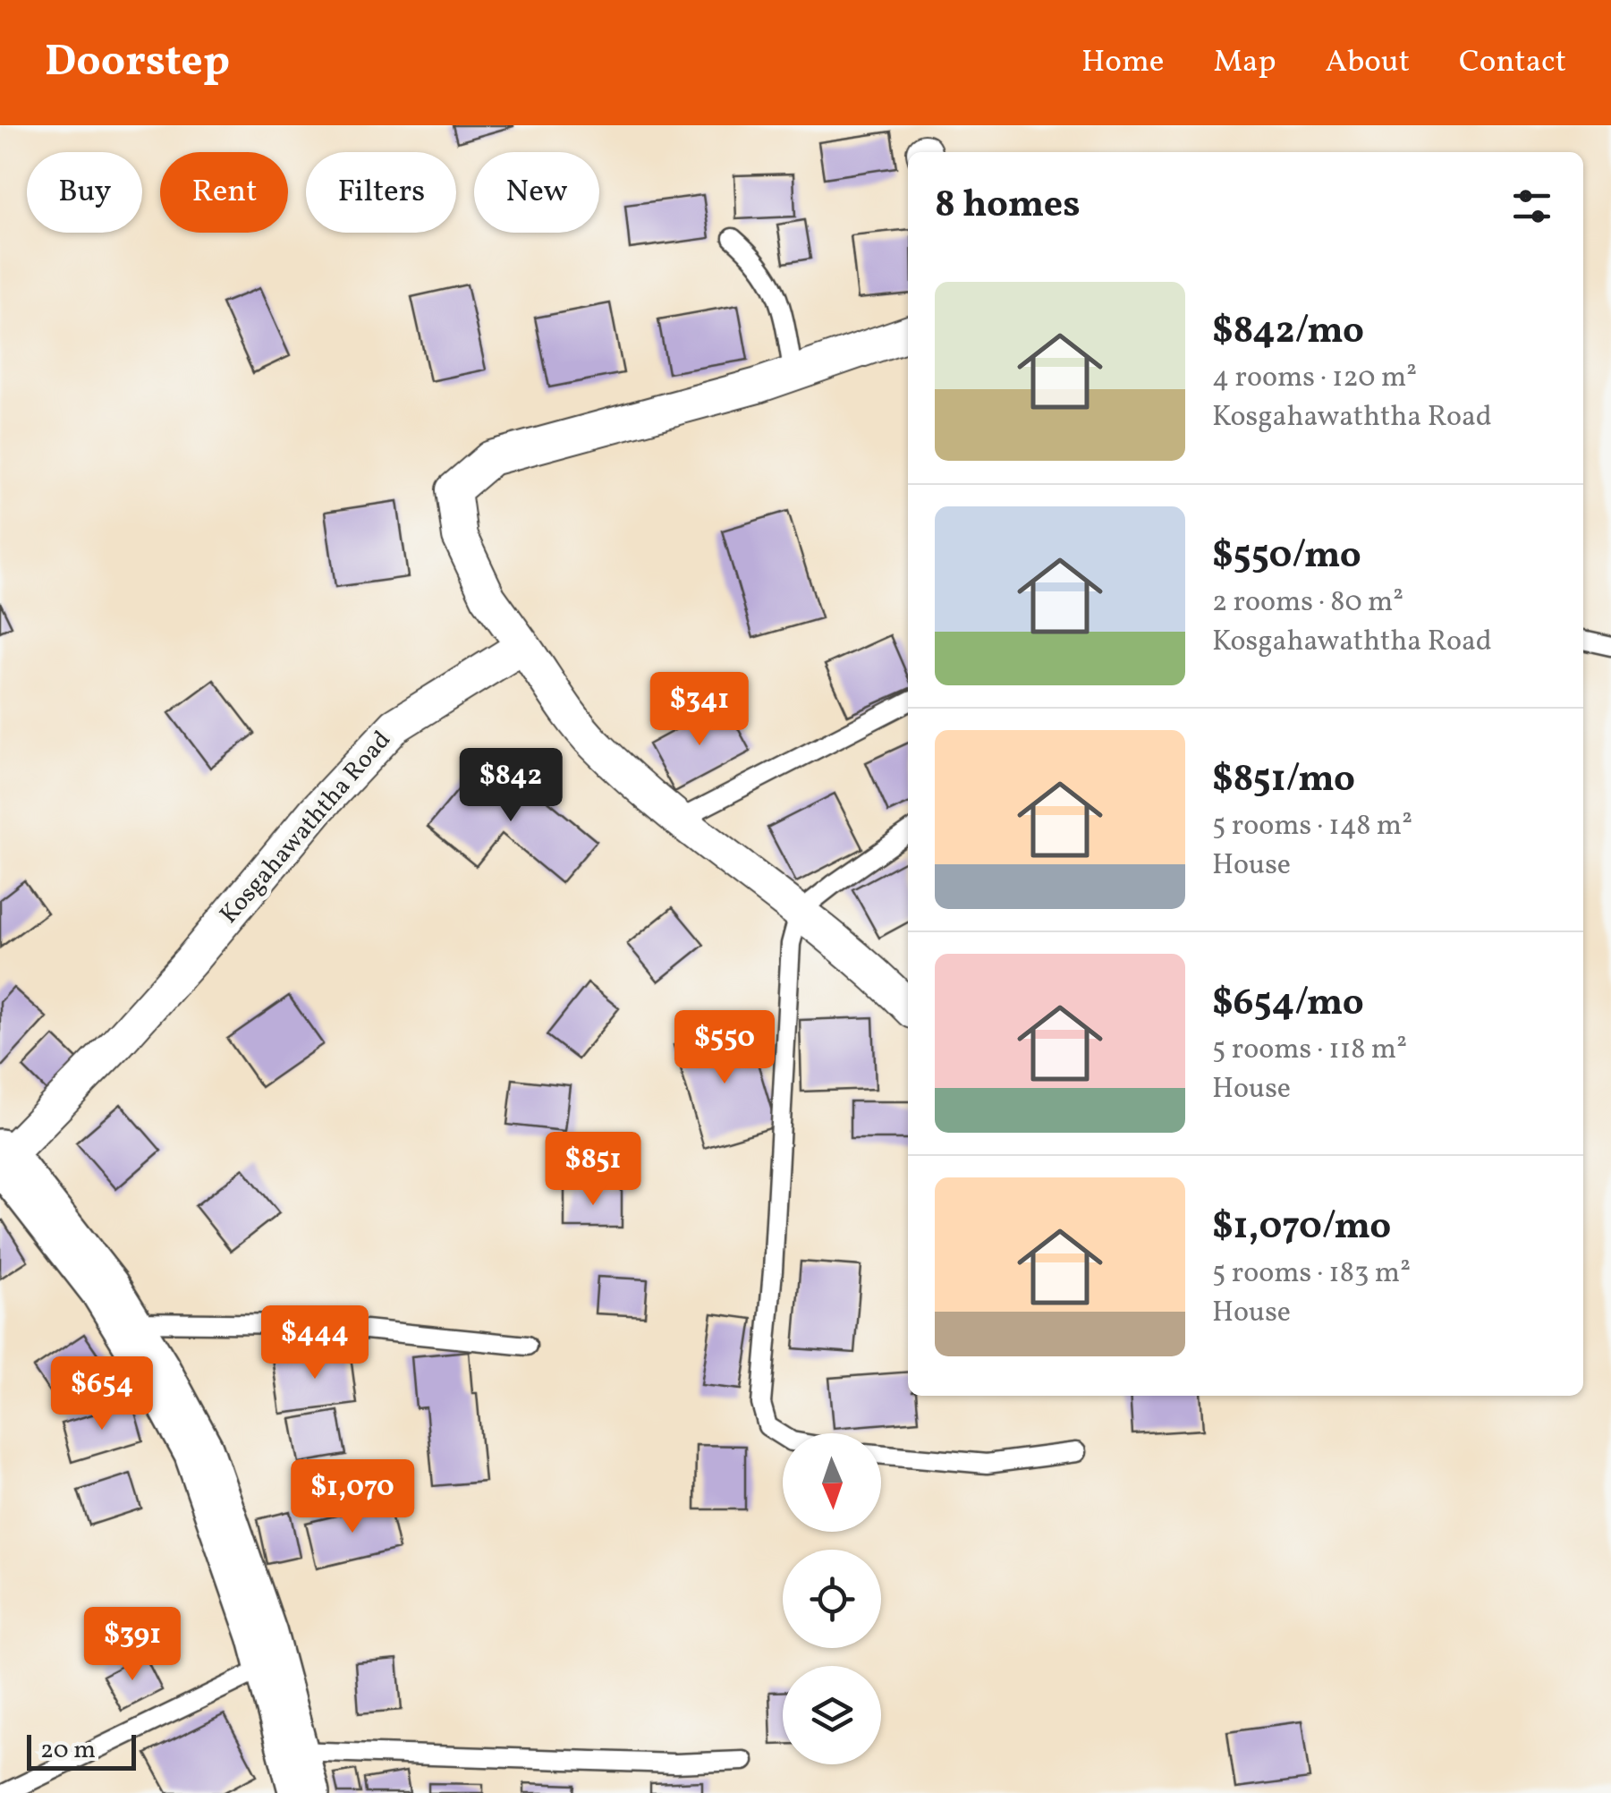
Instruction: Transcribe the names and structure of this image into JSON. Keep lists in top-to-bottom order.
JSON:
{
  "streets": {
    "street": ["Kosgahawaththa Road"]
  },
  "scale_bar": "20 m",
  "north": "bottom",
  "page": {
    "header": "Doorstep",
    "nav": [
      "Home",
      "Map",
      "About",
      "Contact"
    ],
    "chip": [
      "Buy",
      "Rent",
      "Filters",
      "New"
    ],
    "heading": "8 homes",
    "list": [
      {
        "name": "$842/mo",
        "note": "4 rooms · 120 m² · Kosgahawaththa Road"
      },
      {
        "name": "$550/mo",
        "note": "2 rooms · 80 m² · Kosgahawaththa Road"
      },
      {
        "name": "$851/mo",
        "note": "5 rooms · 148 m² · House"
      },
      {
        "name": "$654/mo",
        "note": "5 rooms · 118 m² · House"
      },
      {
        "name": "$1,070/mo",
        "note": "5 rooms · 183 m² · House"
      }
    ],
    "price": [
      "$341",
      "$842",
      "$550",
      "$851",
      "$444",
      "$654",
      "$1,070",
      "$391"
    ],
    "scale": "20 m"
  }
}
